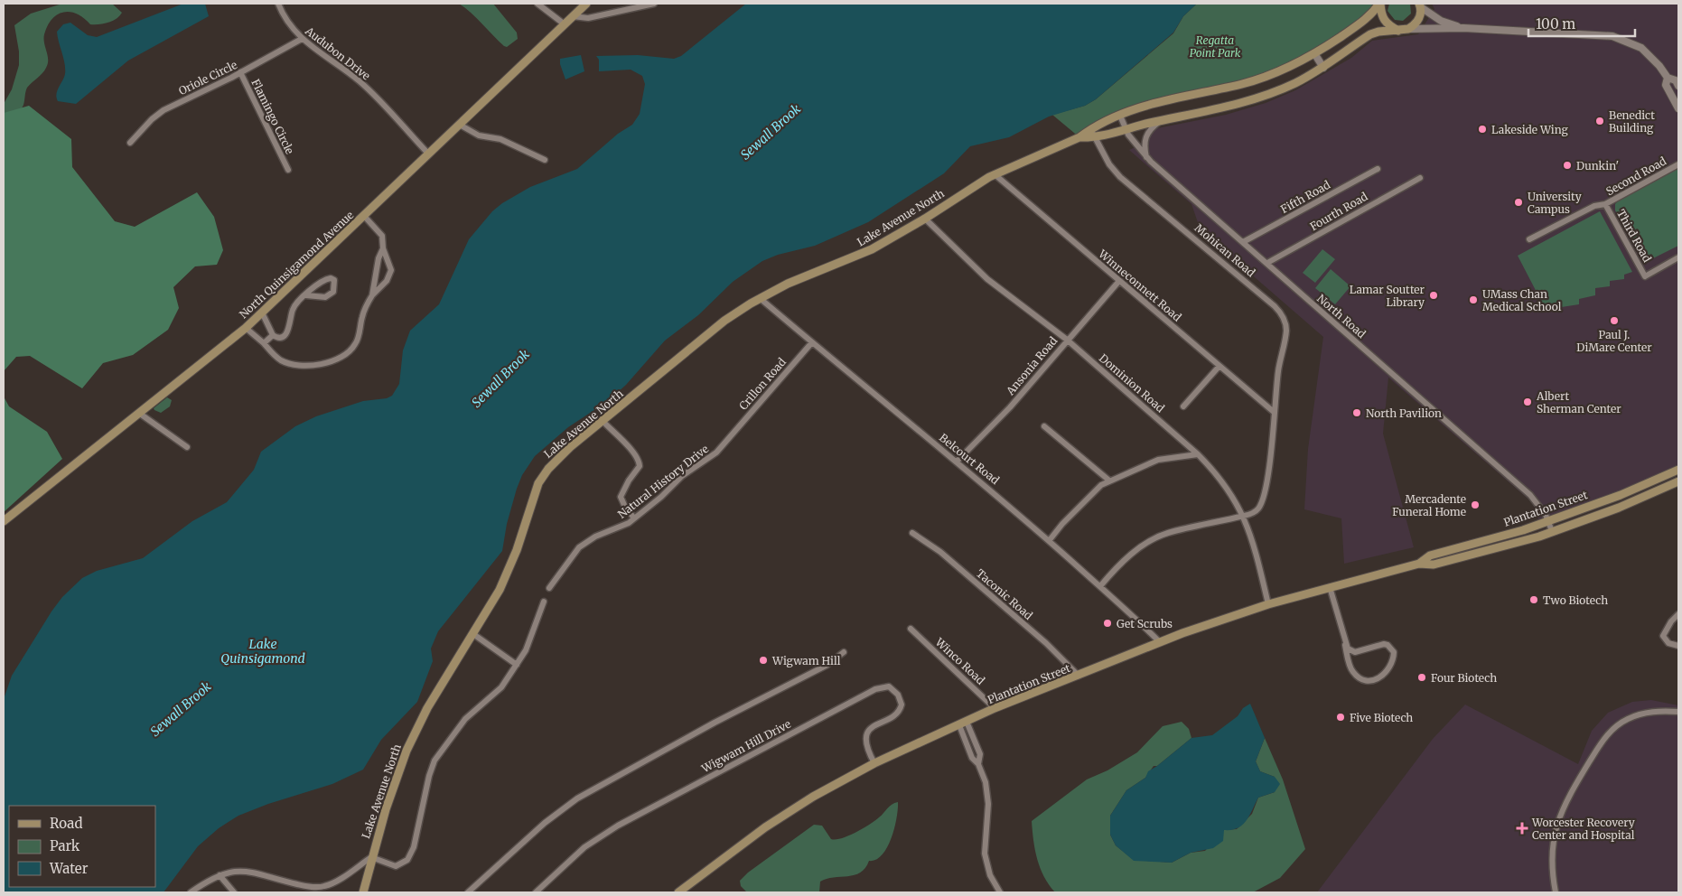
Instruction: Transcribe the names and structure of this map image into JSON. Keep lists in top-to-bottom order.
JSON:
{
  "streets": {
    "main road": ["Lake Avenue North", "North Quinsigamond Avenue", "Plantation Street"],
    "street": [
      "Audubon Drive",
      "Oriole Circle",
      "Flamingo Circle",
      "Second Road",
      "Fifth Road",
      "Fourth Road",
      "Third Road",
      "Mohican Road",
      "Winneconnett Road",
      "North Road",
      "Ansonia Road",
      "Dominion Road",
      "Crillon Road",
      "Belcourt Road",
      "Natural History Drive",
      "Taconic Road",
      "Winco Road",
      "Wigwam Hill Drive"
    ]
  },
  "crossings": [
    ["Audubon Drive", "Oriole Circle"],
    ["Audubon Drive", "North Quinsigamond Avenue"],
    ["Oriole Circle", "Flamingo Circle"],
    ["Second Road", "Third Road"],
    ["Fifth Road", "North Road"],
    ["Fourth Road", "North Road"],
    ["Lake Avenue North", "Mohican Road"],
    ["Lake Avenue North", "Winneconnett Road"],
    ["Lake Avenue North", "North Road"],
    ["Lake Avenue North", "Dominion Road"],
    ["Lake Avenue North", "Belcourt Road"],
    ["Mohican Road", "Winneconnett Road"],
    ["Mohican Road", "Dominion Road"],
    ["Winneconnett Road", "Ansonia Road"],
    ["North Road", "Plantation Street"],
    ["Ansonia Road", "Dominion Road"],
    ["Ansonia Road", "Belcourt Road"],
    ["Dominion Road", "Plantation Street"],
    ["Crillon Road", "Belcourt Road"],
    ["Crillon Road", "Natural History Drive"],
    ["Belcourt Road", "Plantation Street"],
    ["Plantation Street", "Taconic Road"],
    ["Plantation Street", "Winco Road"],
    ["Plantation Street", "Wigwam Hill Drive"]
  ],
  "water": ["Sewall Brook", "Lake Quinsigamond"],
  "parks": ["Regatta Point Park"],
  "places": {
    "other": [
      "Benedict Building",
      "Lakeside Wing",
      "Dunkin'",
      "University Campus",
      "Lamar Soutter Library",
      "UMass Chan Medical School",
      "Paul J. DiMare Center",
      "Albert Sherman Center",
      "North Pavilion",
      "Mercadente Funeral Home",
      "Two Biotech",
      "Get Scrubs",
      "Wigwam Hill",
      "Four Biotech",
      "Five Biotech"
    ],
    "health": ["Worcester Recovery Center and Hospital"]
  },
  "legend": ["Road", "Park", "Water"],
  "scale_bar": "100 m"
}
